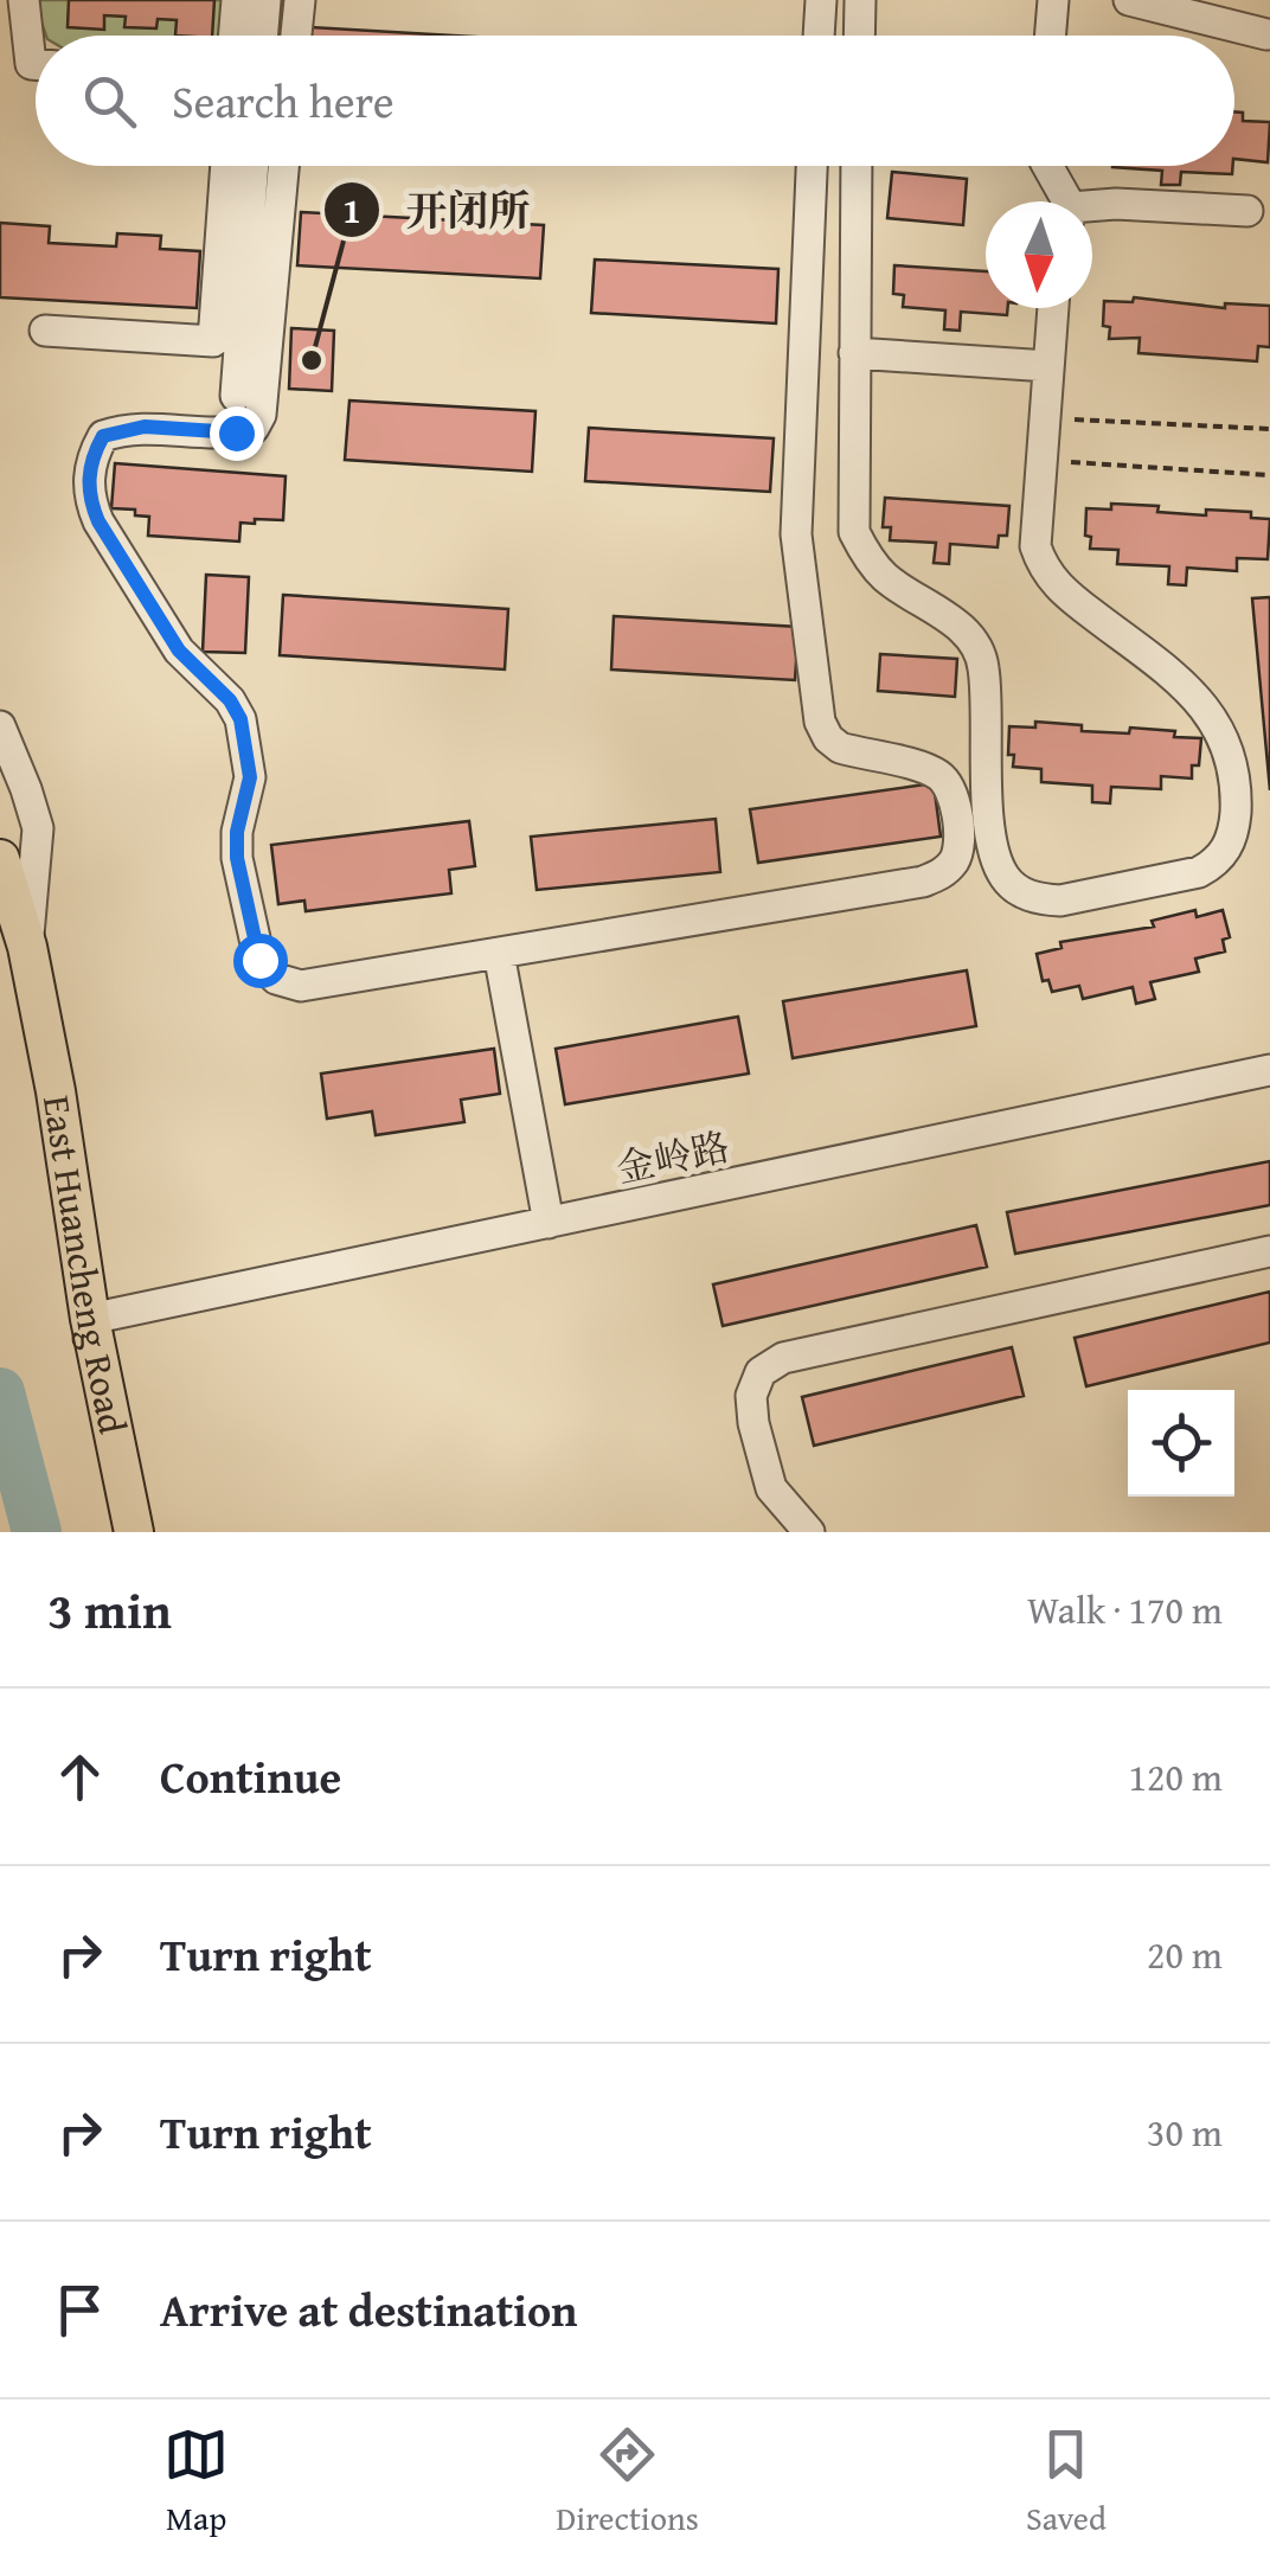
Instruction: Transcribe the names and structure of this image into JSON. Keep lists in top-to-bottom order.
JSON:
{
  "streets": {
    "main road": ["East Huancheng Road"],
    "street": ["金岭路"]
  },
  "crossings": [
    ["金岭路", "East Huancheng Road"]
  ],
  "places": ["开闭所"],
  "north": "bottom",
  "page": {
    "search": "Search here",
    "heading": ["3 min", "Walk · 170 m"],
    "list": [
      ["Continue", "120 m"],
      ["Turn right", "20 m"],
      ["Turn right", "30 m"],
      "Arrive at destination"
    ],
    "nav": ["Map", "Directions", "Saved"]
  }
}
